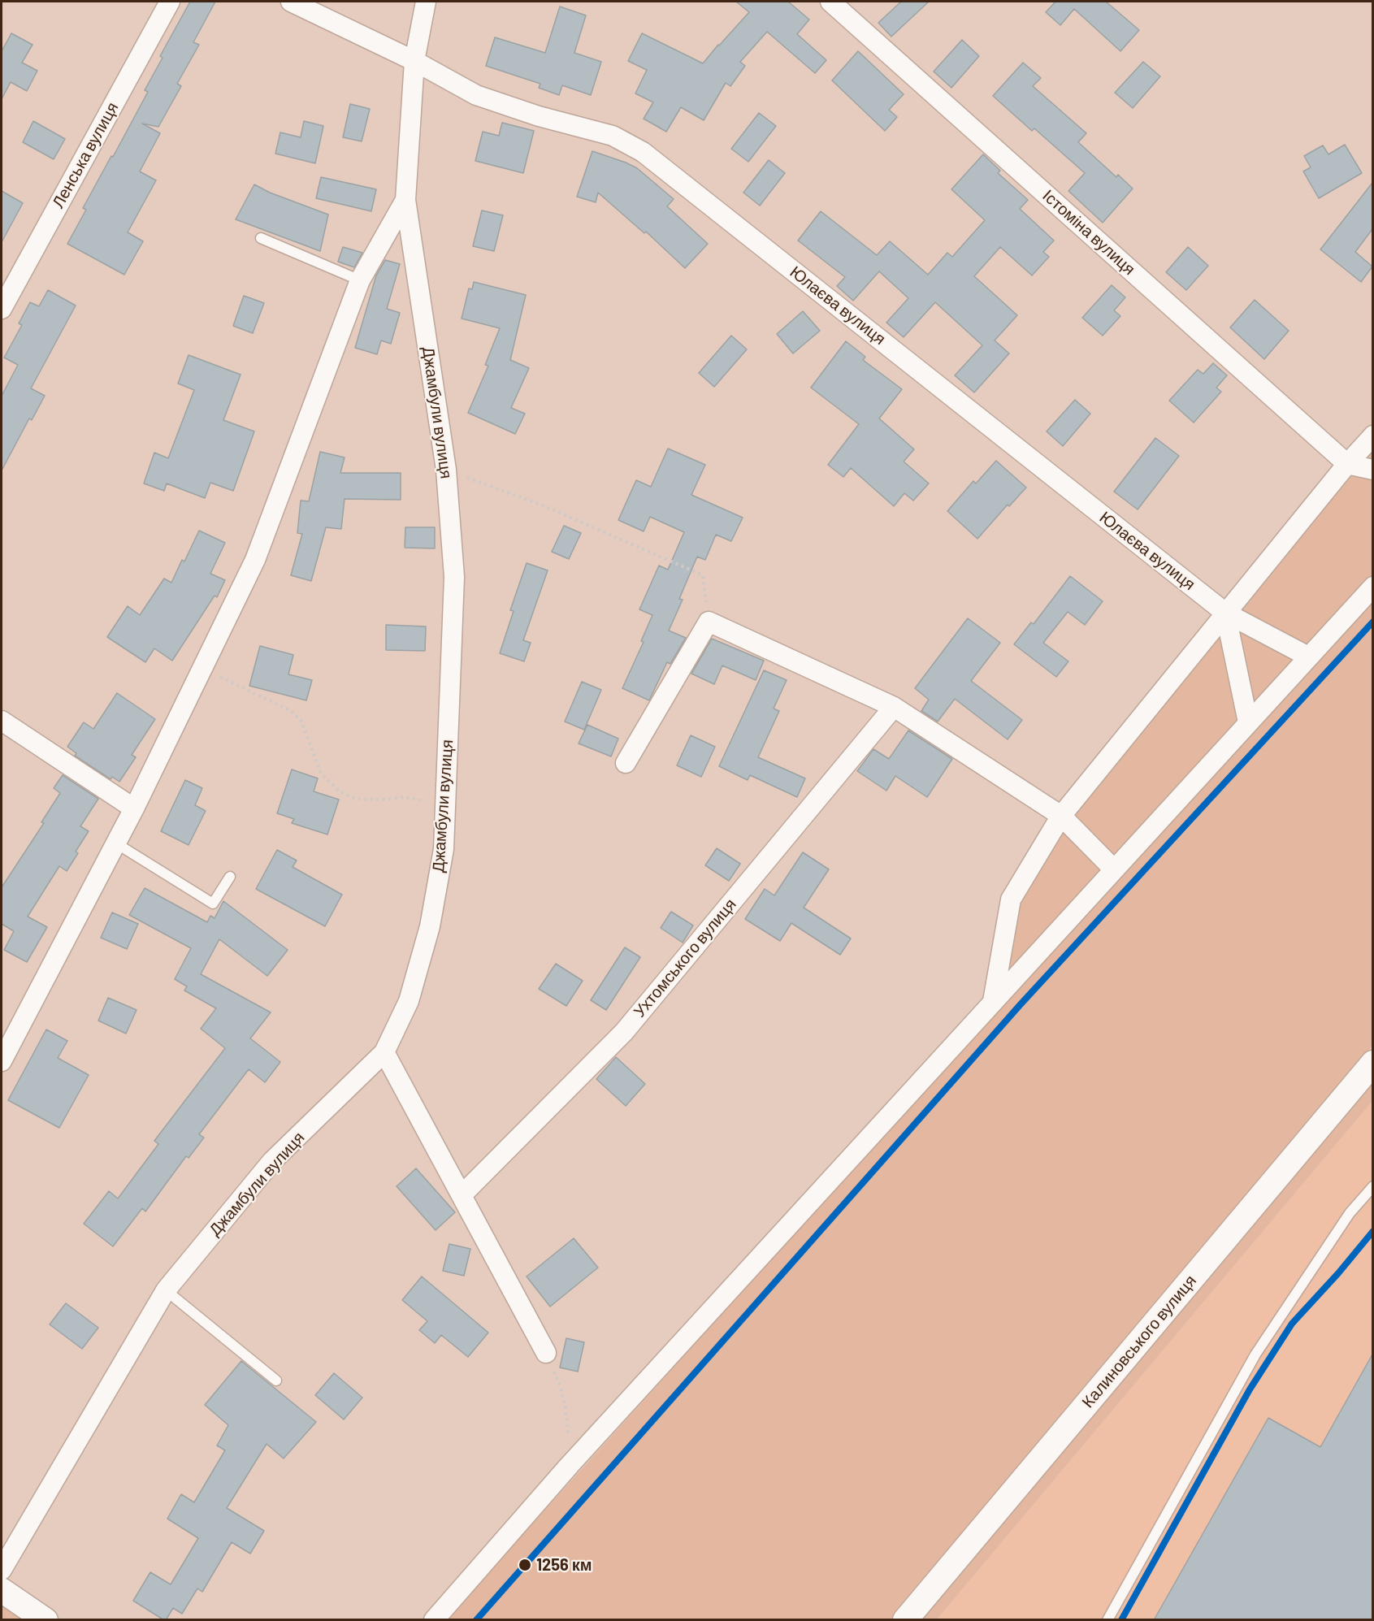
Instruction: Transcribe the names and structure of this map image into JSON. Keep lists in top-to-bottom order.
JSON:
{
  "streets": {
    "street": [
      "Ленська вулиця",
      "Істоміна вулиця",
      "Юлаєва вулиця",
      "Джамбули вулиця",
      "Ухтомського вулиця",
      "Калиновського вулиця"
    ]
  },
  "crossings": [
    ["Юлаєва вулиця", "Джамбули вулиця"]
  ],
  "places": ["1256 км"]
}
